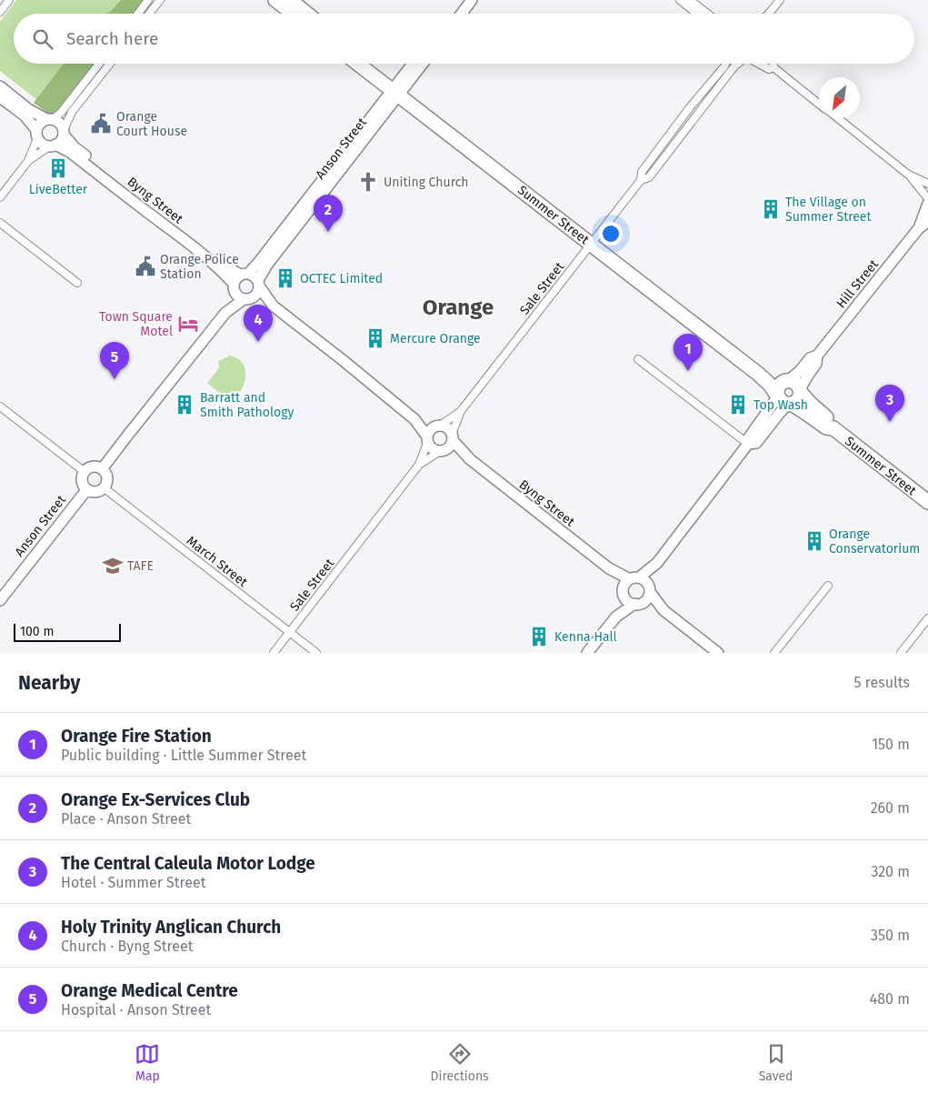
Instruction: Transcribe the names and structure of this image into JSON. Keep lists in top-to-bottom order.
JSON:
{
  "streets": {
    "highway": ["Summer Street"],
    "street": [
      "Anson Street",
      "Byng Street",
      "Hill Street",
      "Sale Street",
      "March Street"
    ]
  },
  "crossings": [
    ["Anson Street", "Byng Street"],
    ["Anson Street", "Summer Street"],
    ["Anson Street", "March Street"],
    ["Byng Street", "Sale Street"],
    ["Summer Street", "Hill Street"],
    ["Summer Street", "Sale Street"],
    ["Sale Street", "March Street"]
  ],
  "districts": ["Orange"],
  "places": {
    "public building": ["Orange Court House", "Orange Police Station"],
    "building": [
      "LiveBetter",
      "The Village on Summer Street",
      "OCTEC Limited",
      "Mercure Orange",
      "Barratt and Smith Pathology",
      "Top Wash",
      "Orange Conservatorium",
      "Kenna Hall"
    ],
    "church": ["Uniting Church"],
    "hotel": ["Town Square Motel"],
    "school or university": ["TAFE"]
  },
  "scale_bar": "100 m",
  "north": "bottom left",
  "page": {
    "search": "Search here",
    "pins": [
      "2",
      "4",
      "1",
      "5",
      "3"
    ],
    "scale": "100 m",
    "heading": ["Nearby", "5 results"],
    "list": [
      {
        "mark": "1",
        "name": "Orange Fire Station",
        "note": "Public building · Little Summer Street",
        "value": "150 m"
      },
      {
        "mark": "2",
        "name": "Orange Ex-Services Club",
        "note": "Place · Anson Street",
        "value": "260 m"
      },
      {
        "mark": "3",
        "name": "The Central Caleula Motor Lodge",
        "note": "Hotel · Summer Street",
        "value": "320 m"
      },
      {
        "mark": "4",
        "name": "Holy Trinity Anglican Church",
        "note": "Church · Byng Street",
        "value": "350 m"
      },
      {
        "mark": "5",
        "name": "Orange Medical Centre",
        "note": "Hospital · Anson Street",
        "value": "480 m"
      }
    ],
    "nav": ["Map", "Directions", "Saved"]
  }
}
